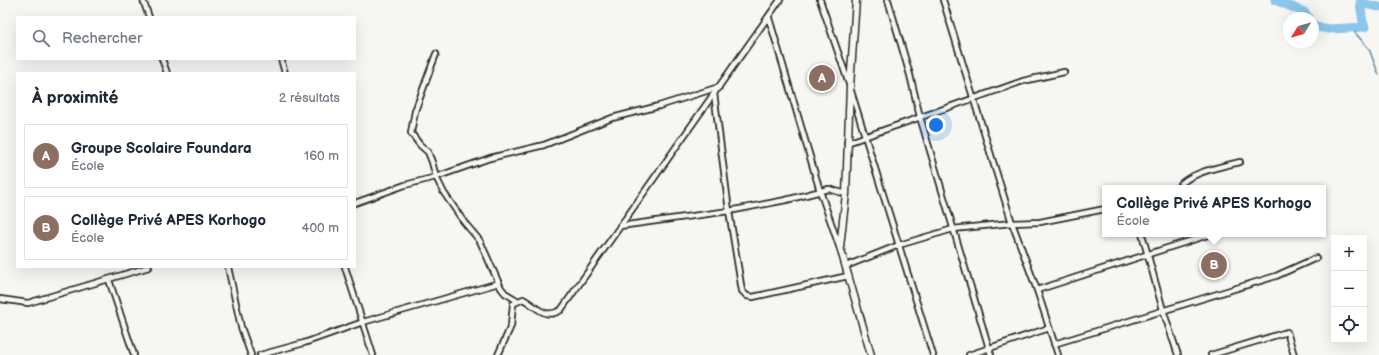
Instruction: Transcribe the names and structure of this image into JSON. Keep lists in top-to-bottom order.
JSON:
{
  "north": "bottom left",
  "page": {
    "search": "Rechercher",
    "pins": ["A", "B"],
    "heading": ["À proximité", "2 résultats"],
    "list": [
      {
        "mark": "A",
        "name": "Groupe Scolaire Foundara",
        "note": "École",
        "value": "160 m"
      },
      {
        "mark": "B",
        "name": "Collège Privé APES Korhogo",
        "note": "École",
        "value": "400 m"
      }
    ],
    "popup": ["Collège Privé APES Korhogo", "École"],
    "map_buttons": ["+", "−"]
  }
}
